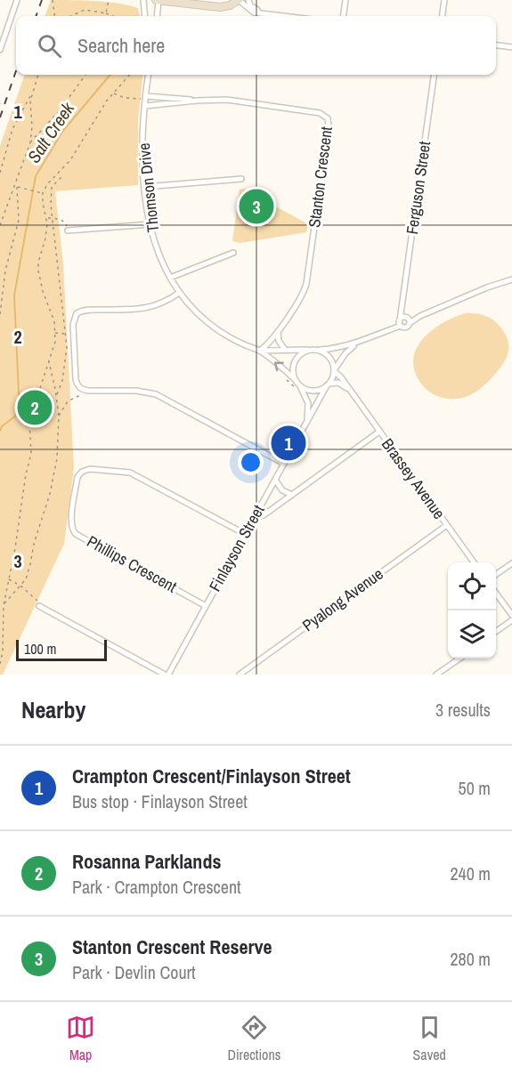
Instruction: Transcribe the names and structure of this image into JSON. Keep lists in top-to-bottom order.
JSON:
{
  "streets": {
    "street": [
      "Stanton Crescent",
      "Thomson Drive",
      "Ferguson Street",
      "Brassey Avenue",
      "Finlayson Street",
      "Phillips Crescent",
      "Pyalong Avenue"
    ]
  },
  "crossings": [
    ["Stanton Crescent", "Thomson Drive"],
    ["Thomson Drive", "Brassey Avenue"],
    ["Thomson Drive", "Finlayson Street"],
    ["Brassey Avenue", "Finlayson Street"],
    ["Brassey Avenue", "Pyalong Avenue"],
    ["Finlayson Street", "Phillips Crescent"]
  ],
  "water": ["Salt Creek"],
  "scale_bar": "100 m",
  "page": {
    "search": "Search here",
    "pins": ["3", "2", "1"],
    "scale": "100 m",
    "heading": ["Nearby", "3 results"],
    "list": [
      {
        "mark": "1",
        "name": "Crampton Crescent/Finlayson Street",
        "note": "Bus stop · Finlayson Street",
        "value": "50 m"
      },
      {
        "mark": "2",
        "name": "Rosanna Parklands",
        "note": "Park · Crampton Crescent",
        "value": "240 m"
      },
      {
        "mark": "3",
        "name": "Stanton Crescent Reserve",
        "note": "Park · Devlin Court",
        "value": "280 m"
      }
    ],
    "nav": ["Map", "Directions", "Saved"]
  },
  "grid": {
    "rows": ["1", "2", "3"]
  }
}
